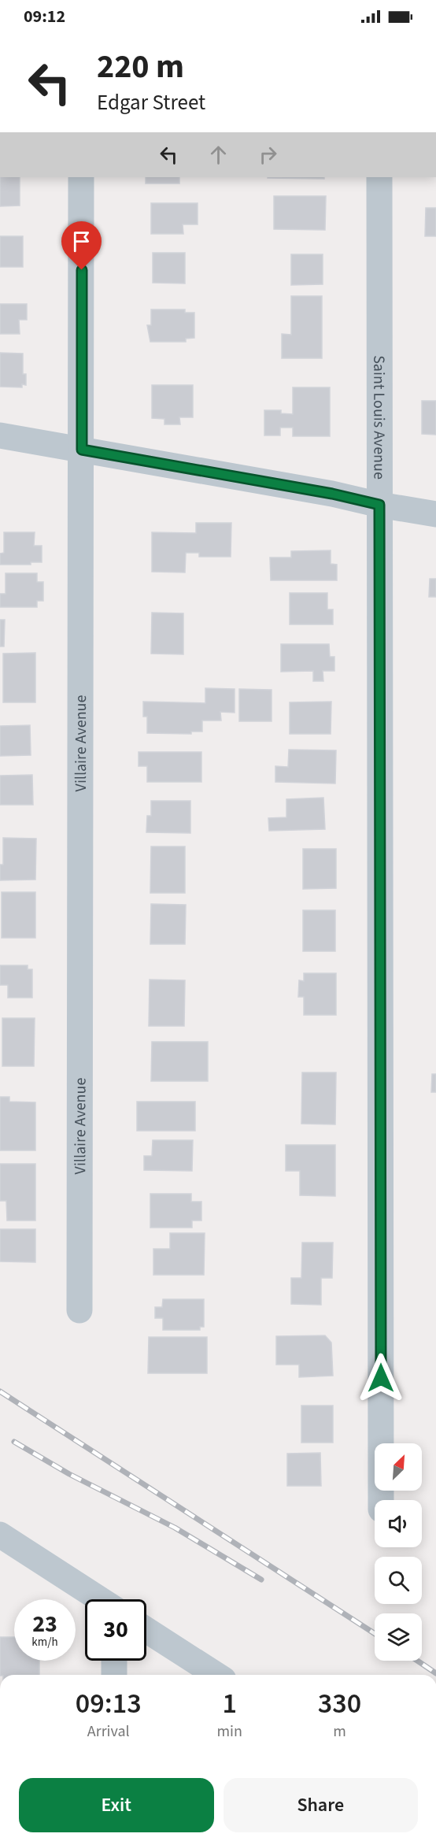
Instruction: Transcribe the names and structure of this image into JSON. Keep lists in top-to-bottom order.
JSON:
{
  "streets": {
    "street": ["Saint Louis Avenue", "Villaire Avenue"]
  },
  "north": "top right",
  "page": {
    "status": "09:12",
    "turn": ["220 m", "Edgar Street"],
    "speed": "23 km/h",
    "limit": "30",
    "eta": [
      "09:13",
      "Arrival",
      "1",
      "min",
      "330",
      "m"
    ],
    "buttons": ["Exit", "Share"]
  }
}
